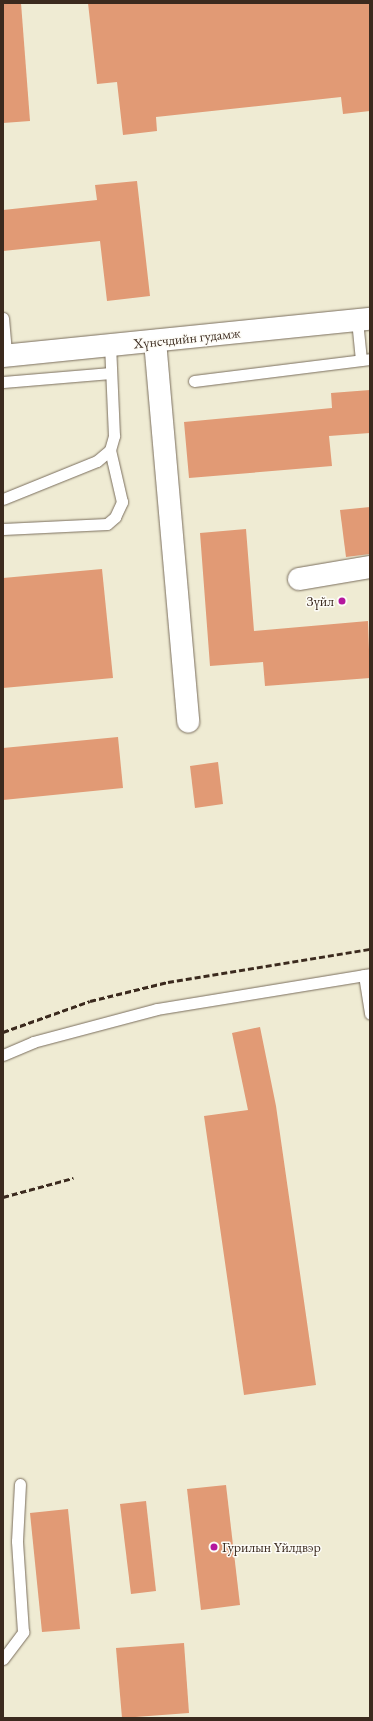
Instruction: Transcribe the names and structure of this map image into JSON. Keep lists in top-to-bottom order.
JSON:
{
  "streets": {
    "street": ["Хүнсчдийн гудамж"]
  },
  "places": ["Зүйл", "Гурилын Үйлдвэр"]
}
